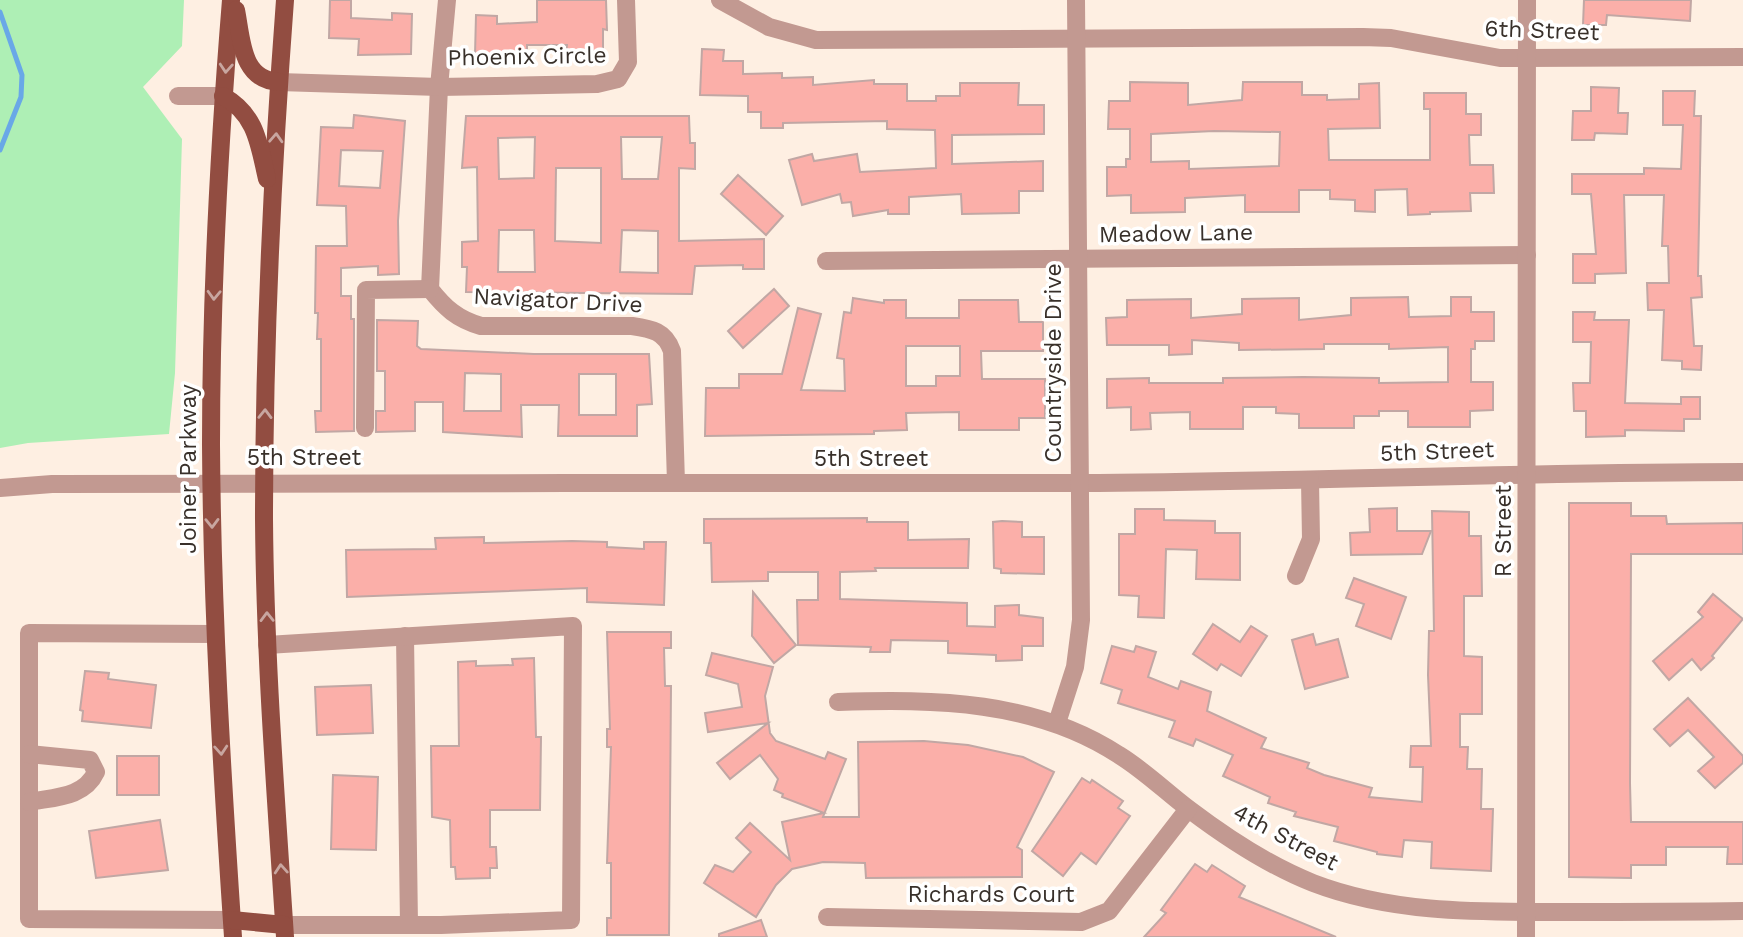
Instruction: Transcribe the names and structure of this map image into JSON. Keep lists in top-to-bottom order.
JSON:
{
  "streets": {
    "main road": ["Joiner Parkway"],
    "street": [
      "6th Street",
      "Phoenix Circle",
      "Meadow Lane",
      "Navigator Drive",
      "Countryside Drive",
      "5th Street",
      "R Street",
      "4th Street",
      "Richards Court"
    ]
  },
  "crossings": [
    ["6th Street", "Countryside Drive"],
    ["6th Street", "R Street"],
    ["Meadow Lane", "Countryside Drive"],
    ["Meadow Lane", "R Street"],
    ["Navigator Drive", "5th Street"],
    ["Countryside Drive", "5th Street"],
    ["Countryside Drive", "4th Street"],
    ["5th Street", "Joiner Parkway"],
    ["5th Street", "R Street"],
    ["R Street", "4th Street"],
    ["4th Street", "Richards Court"]
  ]
}
